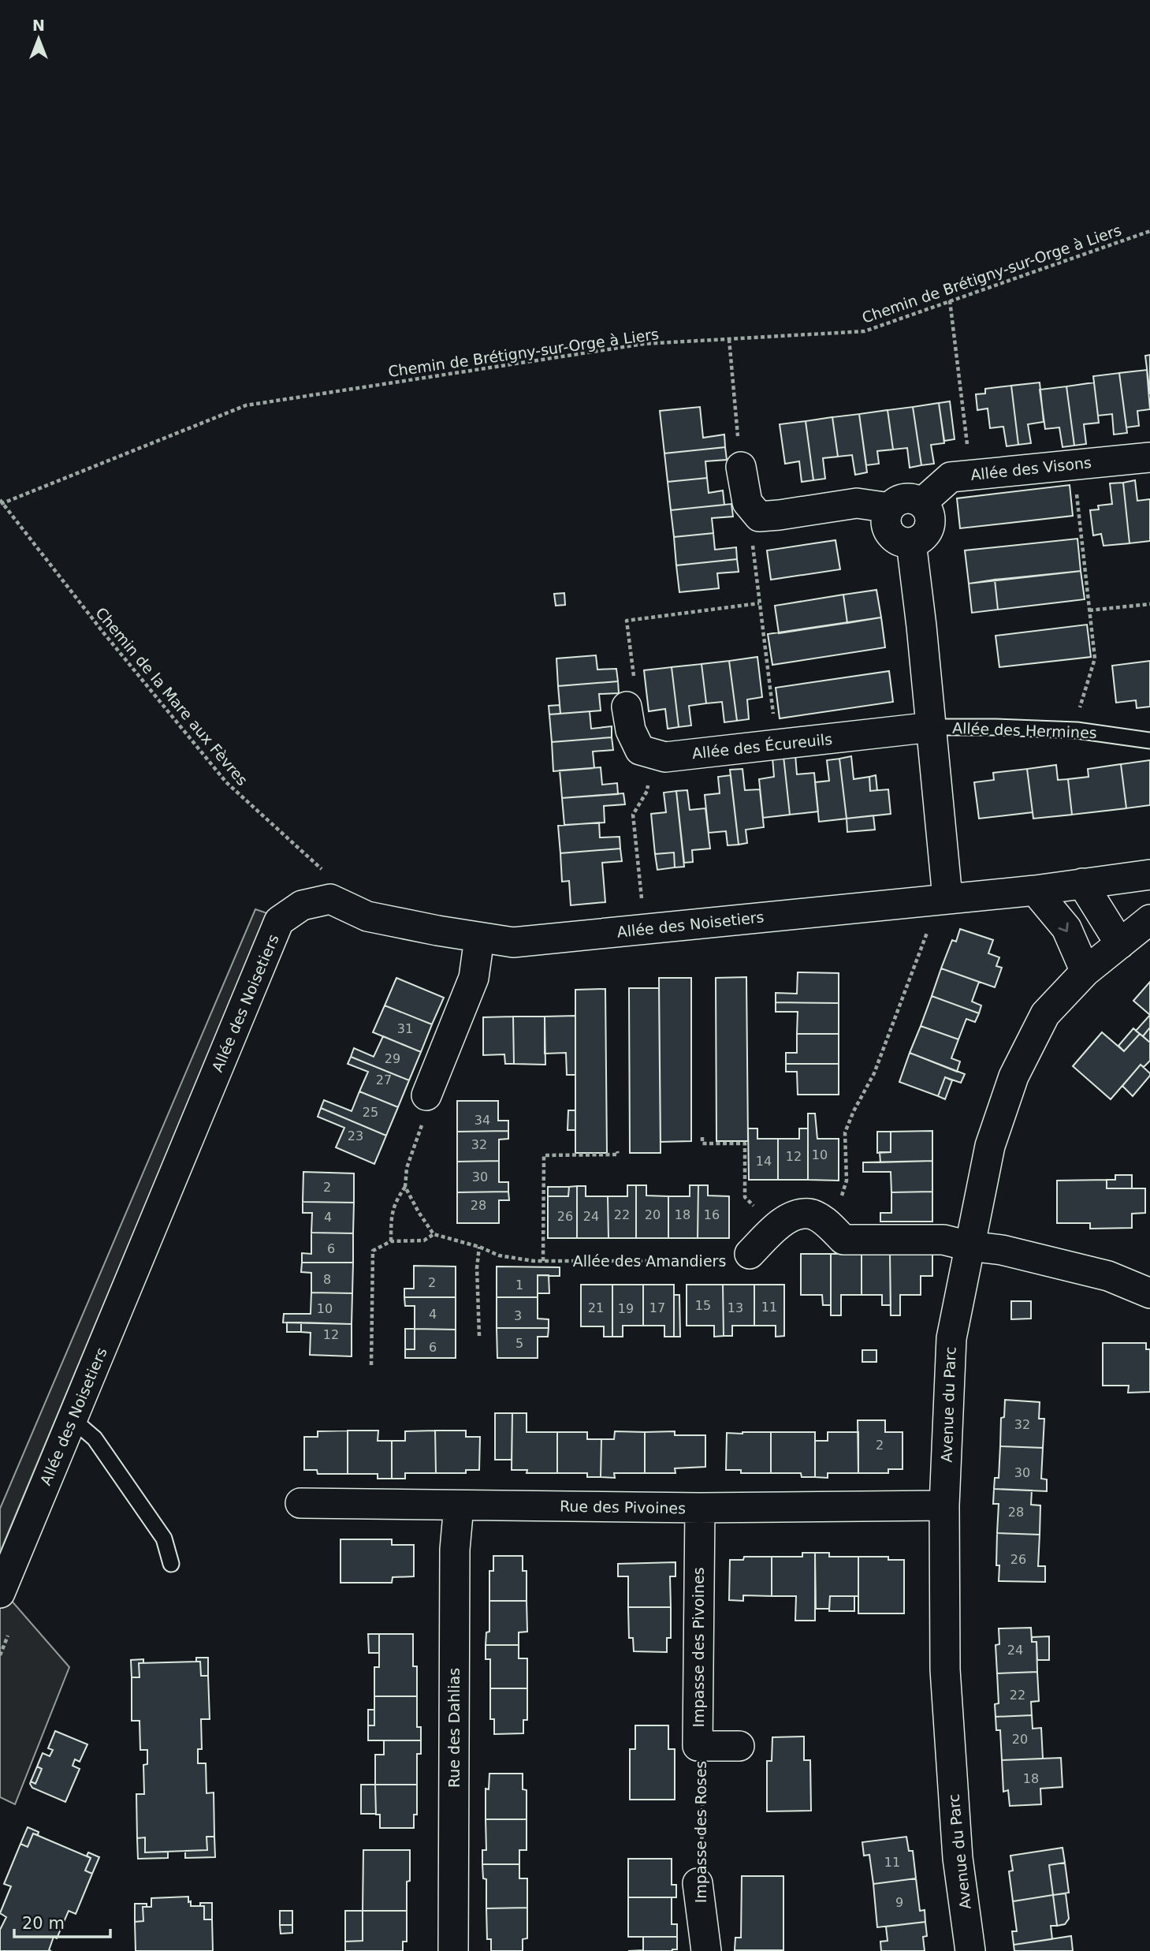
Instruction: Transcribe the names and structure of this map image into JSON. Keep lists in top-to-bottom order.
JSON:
{
  "streets": {
    "street": [
      "Allée des Visons",
      "Allée des Écureuils",
      "Allée des Noisetiers",
      "Avenue du Parc",
      "Rue des Pivoines",
      "Impasse des Pivoines",
      "Rue des Dahlias",
      "Impasse des Roses"
    ],
    "lane": ["Allée des Hermines"],
    "path": ["Chemin de Brétigny-sur-Orge à Liers", "Chemin de la Mare aux Fèvres", "Allée des Amandiers"]
  },
  "crossings": [
    ["Chemin de Brétigny-sur-Orge à Liers", "Chemin de la Mare aux Fèvres"],
    ["Chemin de la Mare aux Fèvres", "Allée des Noisetiers"],
    ["Allée des Hermines", "Allée des Écureuils"],
    ["Avenue du Parc", "Rue des Pivoines"],
    ["Rue des Pivoines", "Impasse des Pivoines"],
    ["Rue des Pivoines", "Rue des Dahlias"],
    ["Impasse des Pivoines", "Impasse des Roses"]
  ],
  "house_numbers": [
    "31",
    "29",
    "27",
    "25",
    "34",
    "23",
    "32",
    "10",
    "12",
    "14",
    "30",
    "2",
    "28",
    "22",
    "20",
    "18",
    "16",
    "26",
    "24",
    "4",
    "6",
    "8",
    "2",
    "1",
    "15",
    "11",
    "21",
    "17",
    "13",
    "10",
    "19",
    "4",
    "3",
    "12",
    "5",
    "6",
    "32",
    "2",
    "30",
    "28",
    "26",
    "24",
    "22",
    "20",
    "18",
    "11",
    "9"
  ],
  "scale_bar": "20 m",
  "north": "top"
}
